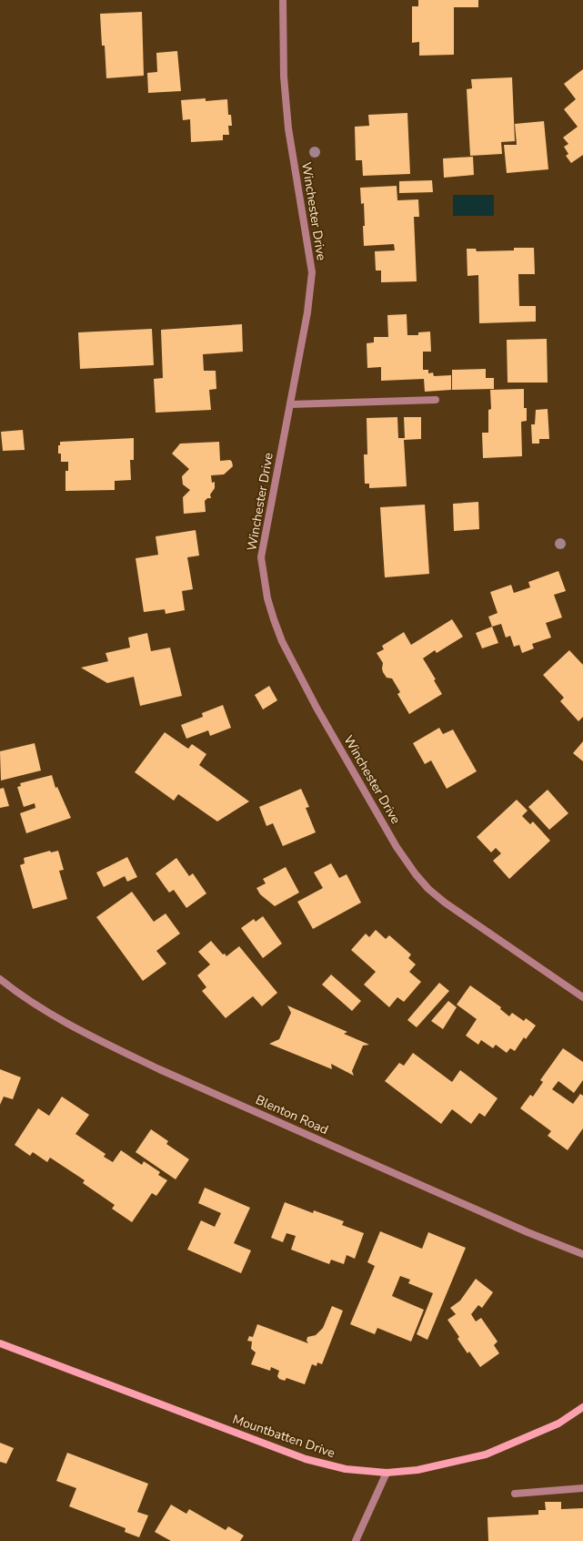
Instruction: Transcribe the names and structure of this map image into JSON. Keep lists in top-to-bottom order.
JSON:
{
  "streets": {
    "main road": ["Mountbatten Drive"],
    "street": ["Winchester Drive", "Blenton Road"]
  }
}
